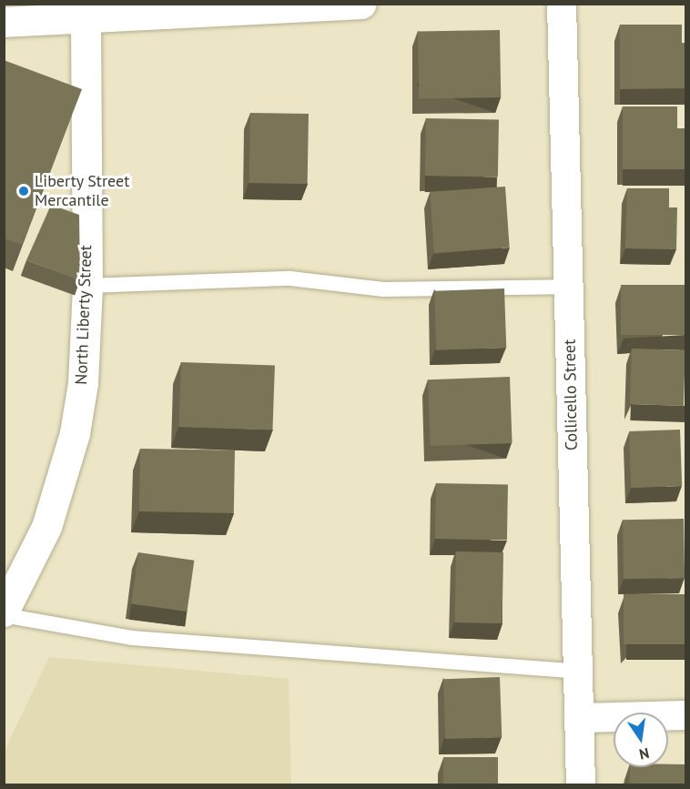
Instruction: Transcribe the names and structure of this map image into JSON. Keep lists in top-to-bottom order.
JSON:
{
  "streets": {
    "street": ["North Liberty Street", "Collicello Street"]
  },
  "places": ["Liberty Street Mercantile"],
  "north": "bottom"
}
